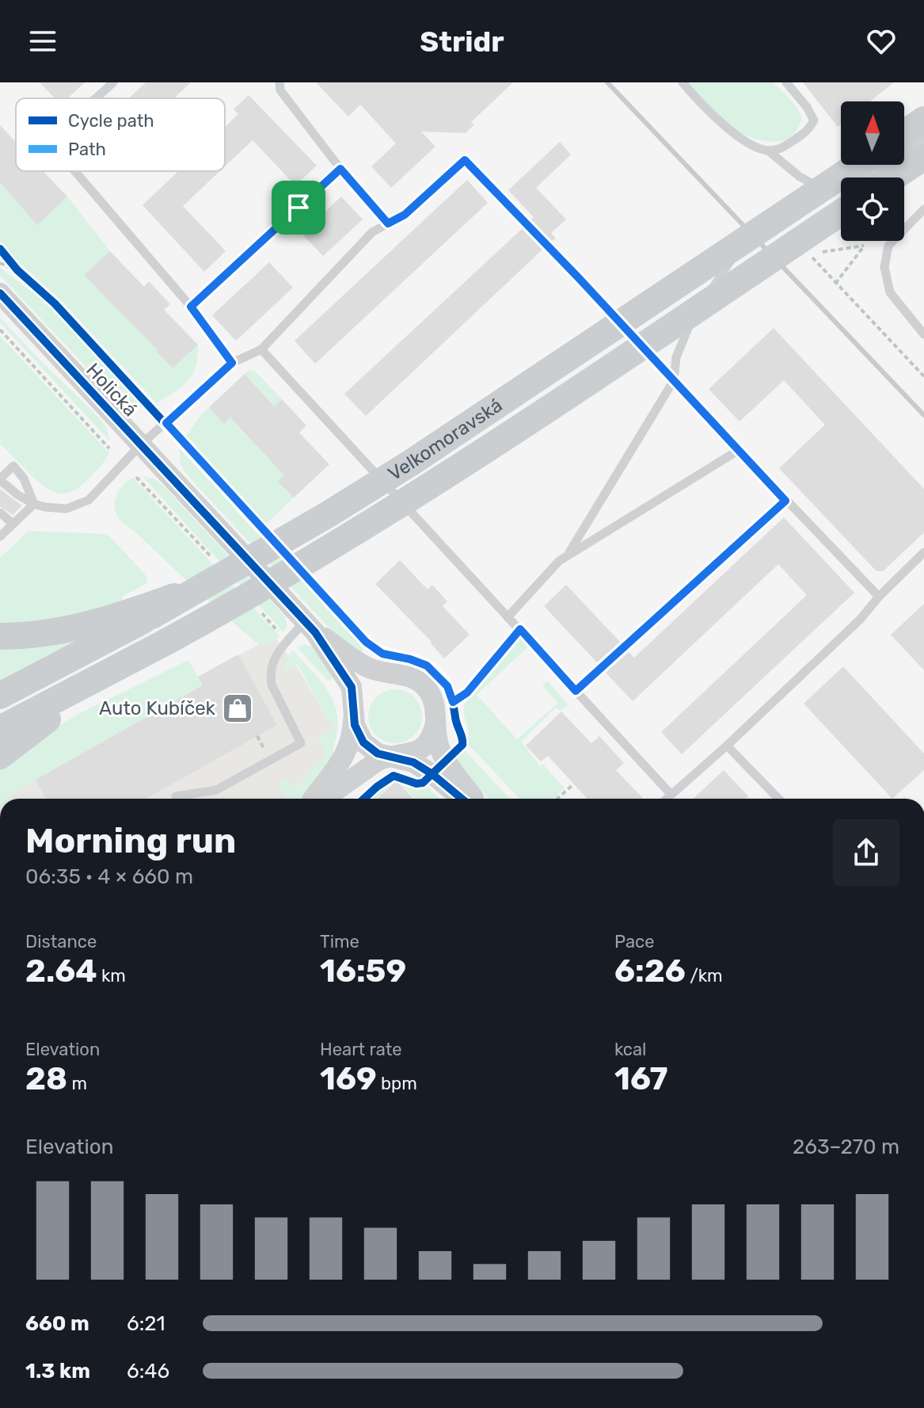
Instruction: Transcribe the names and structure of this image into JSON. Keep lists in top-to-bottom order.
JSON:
{
  "streets": {
    "main road": ["Velkomoravská"],
    "street": ["Holická"]
  },
  "places": {
    "shop": ["Auto Kubíček"]
  },
  "legend": ["Cycle path", "Path"],
  "north": "top",
  "page": {
    "header": "Stridr",
    "heading": ["Morning run", "06:35 · 4 × 660 m"],
    "stats": [
      ["Distance", "2.64 km"],
      ["Time", "16:59"],
      ["Pace", "6:26 /km"],
      ["Elevation", "28 m"],
      ["Heart rate", "169 bpm"],
      ["kcal", "167"]
    ],
    "chart": ["Elevation", "263–270 m"],
    "list": [
      {
        "name": "660 m",
        "note": "6:21"
      },
      {
        "name": "1.3 km",
        "note": "6:46"
      }
    ]
  }
}
